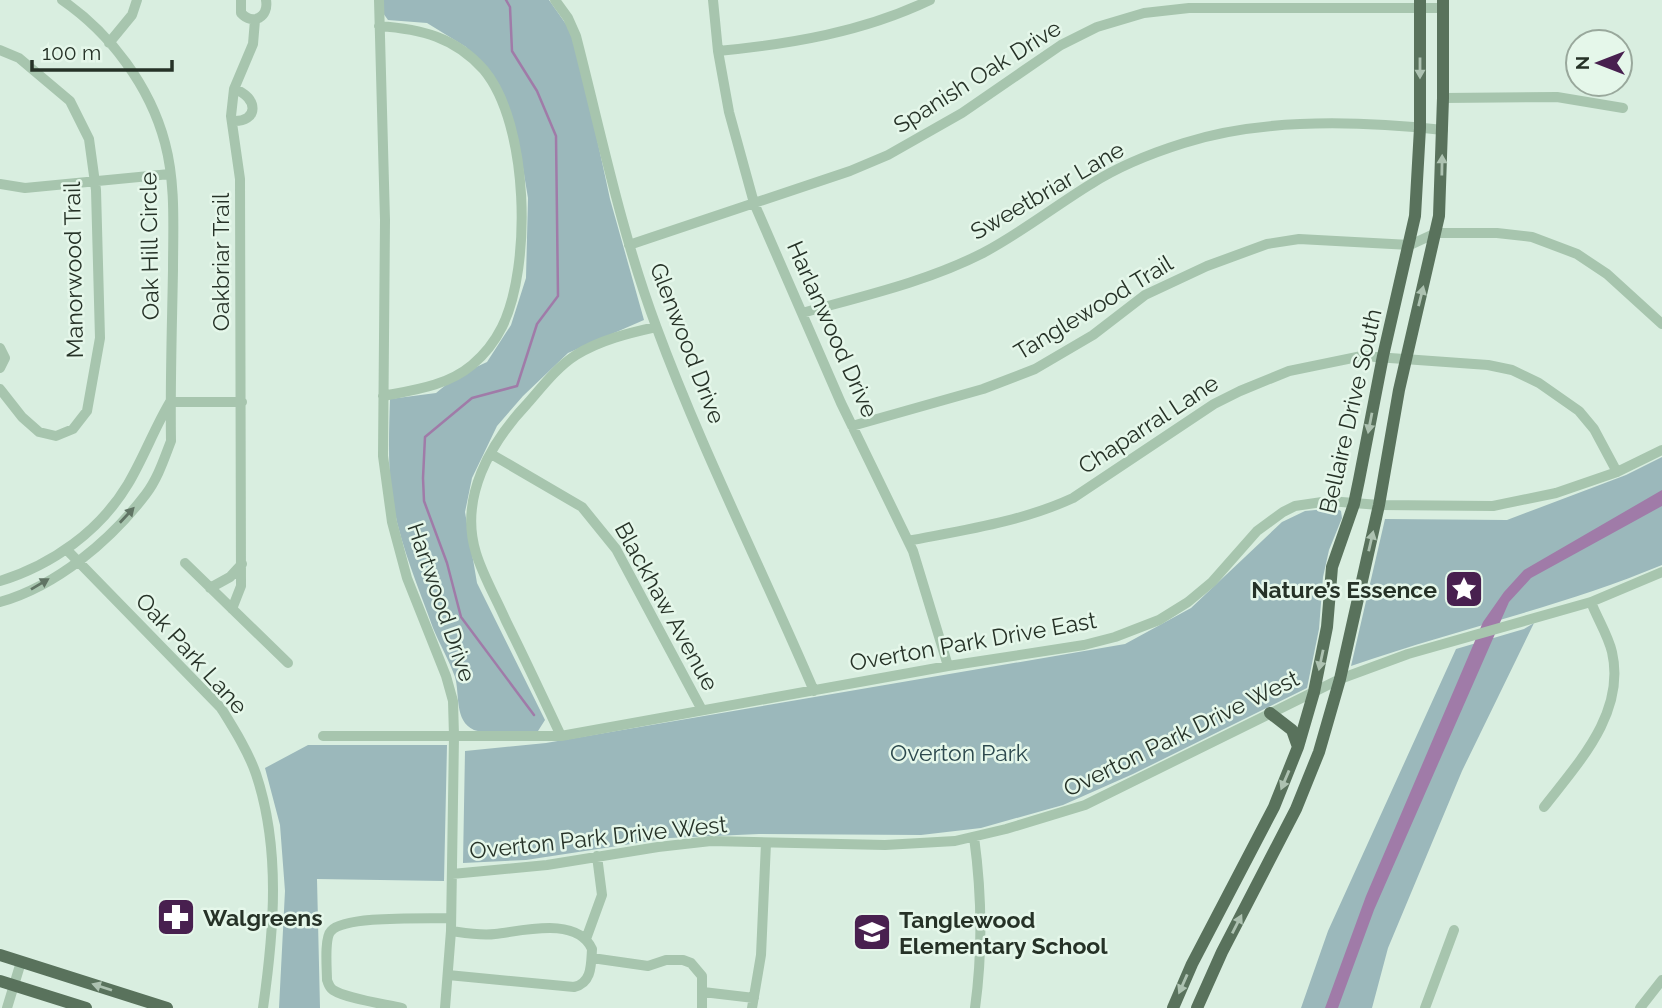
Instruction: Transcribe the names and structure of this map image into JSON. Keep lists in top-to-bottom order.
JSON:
{
  "streets": {
    "main road": ["Bellaire Drive South"],
    "street": [
      "Spanish Oak Drive",
      "Sweetbriar Lane",
      "Oak Hill Circle",
      "Oakbriar Trail",
      "Manorwood Trail",
      "Tanglewood Trail",
      "Harlanwood Drive",
      "Glenwood Drive",
      "Chaparral Lane",
      "Hartwood Drive",
      "Blackhaw Avenue",
      "Overton Park Drive East",
      "Oak Park Lane",
      "Overton Park Drive West"
    ]
  },
  "crossings": [
    ["Spanish Oak Drive", "Harlanwood Drive"],
    ["Spanish Oak Drive", "Glenwood Drive"],
    ["Spanish Oak Drive", "Bellaire Drive South"],
    ["Sweetbriar Lane", "Harlanwood Drive"],
    ["Sweetbriar Lane", "Bellaire Drive South"],
    ["Oak Hill Circle", "Oak Park Lane"],
    ["Tanglewood Trail", "Harlanwood Drive"],
    ["Tanglewood Trail", "Bellaire Drive South"],
    ["Harlanwood Drive", "Chaparral Lane"],
    ["Harlanwood Drive", "Overton Park Drive East"],
    ["Glenwood Drive", "Overton Park Drive East"],
    ["Bellaire Drive South", "Chaparral Lane"],
    ["Bellaire Drive South", "Overton Park Drive East"],
    ["Bellaire Drive South", "Overton Park Drive West"],
    ["Chaparral Lane", "Overton Park Drive East"],
    ["Hartwood Drive", "Overton Park Drive East"],
    ["Hartwood Drive", "Overton Park Drive West"],
    ["Blackhaw Avenue", "Overton Park Drive East"]
  ],
  "parks": ["Overton Park"],
  "places": {
    "place": ["Nature’s Essence"],
    "pharmacy": ["Walgreens"],
    "school or university": ["Tanglewood Elementary School"]
  },
  "scale_bar": "100 m",
  "north": "left"
}
